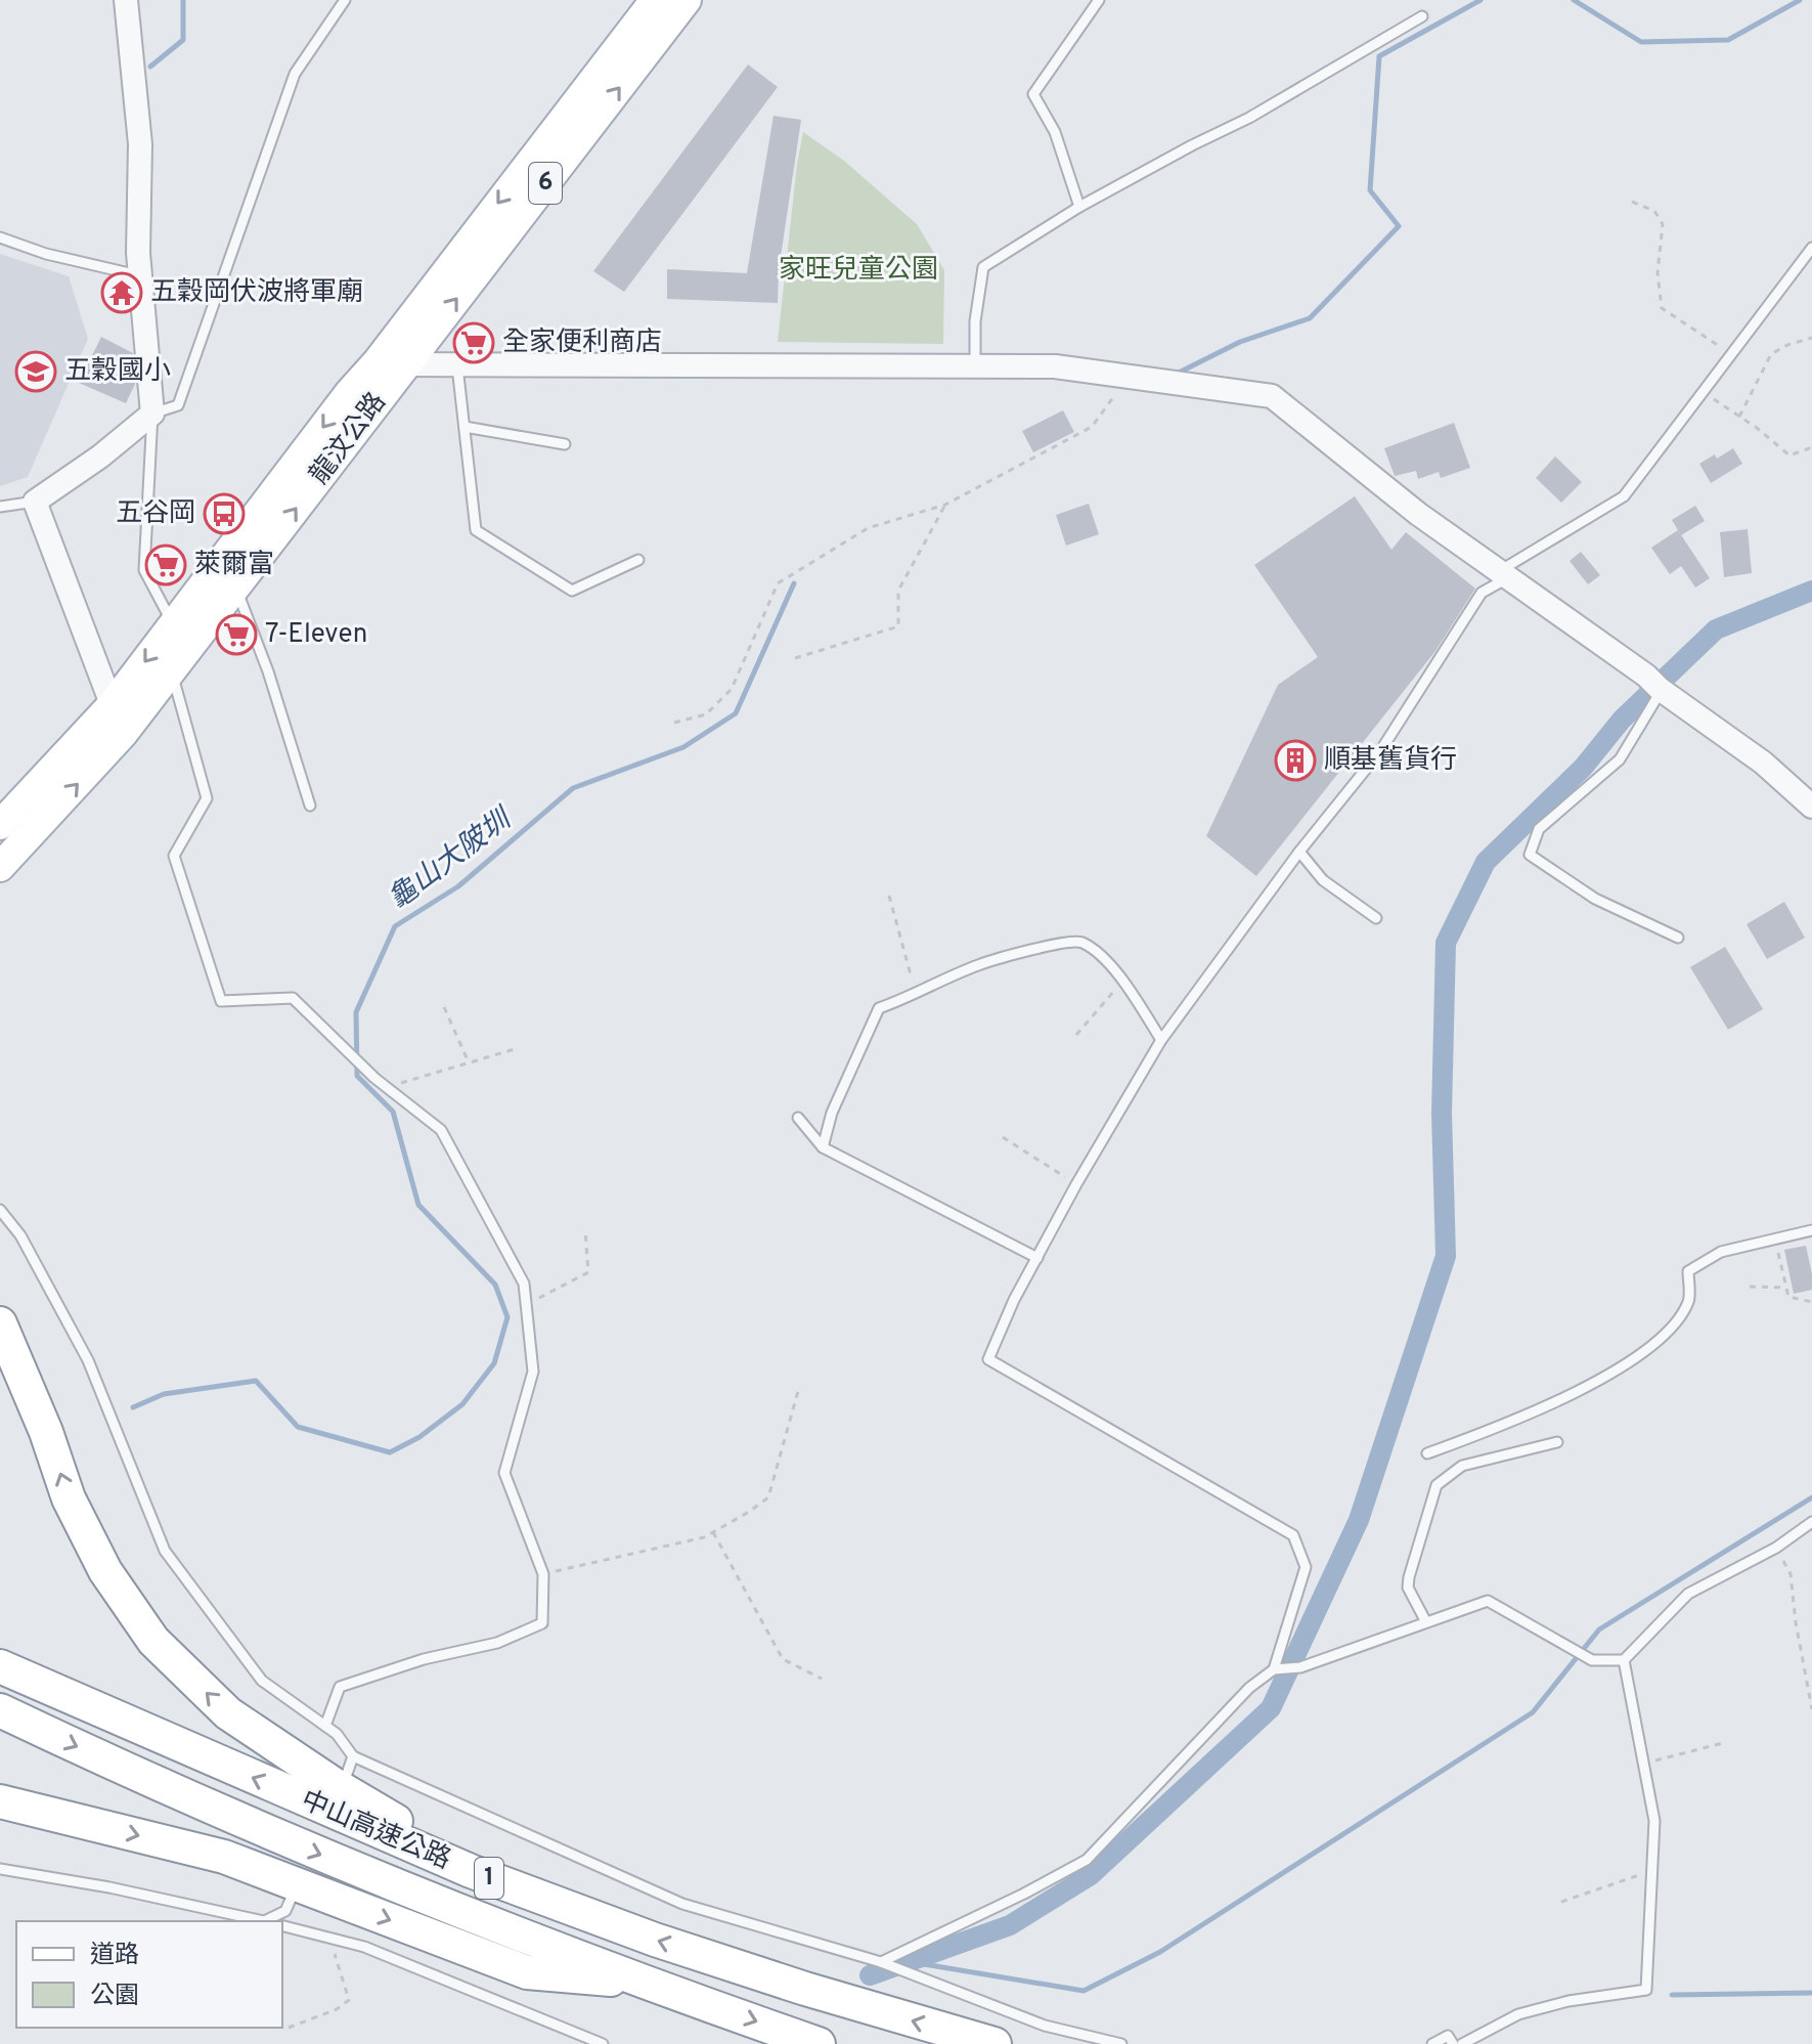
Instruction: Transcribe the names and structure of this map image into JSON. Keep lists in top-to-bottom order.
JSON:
{
  "streets": {
    "highway": ["中山高速公路", "1"],
    "main road": ["6", "龍汶公路"]
  },
  "water": ["龜山大陂圳"],
  "parks": ["家旺兒童公園"],
  "places": {
    "temple": ["五穀岡伏波將軍廟"],
    "supermarket": ["全家便利商店", "萊爾富", "7-Eleven"],
    "school or university": ["五穀國小"],
    "bus stop": ["五谷岡"],
    "building": ["順基舊貨行"]
  },
  "legend": ["道路", "公園"]
}
